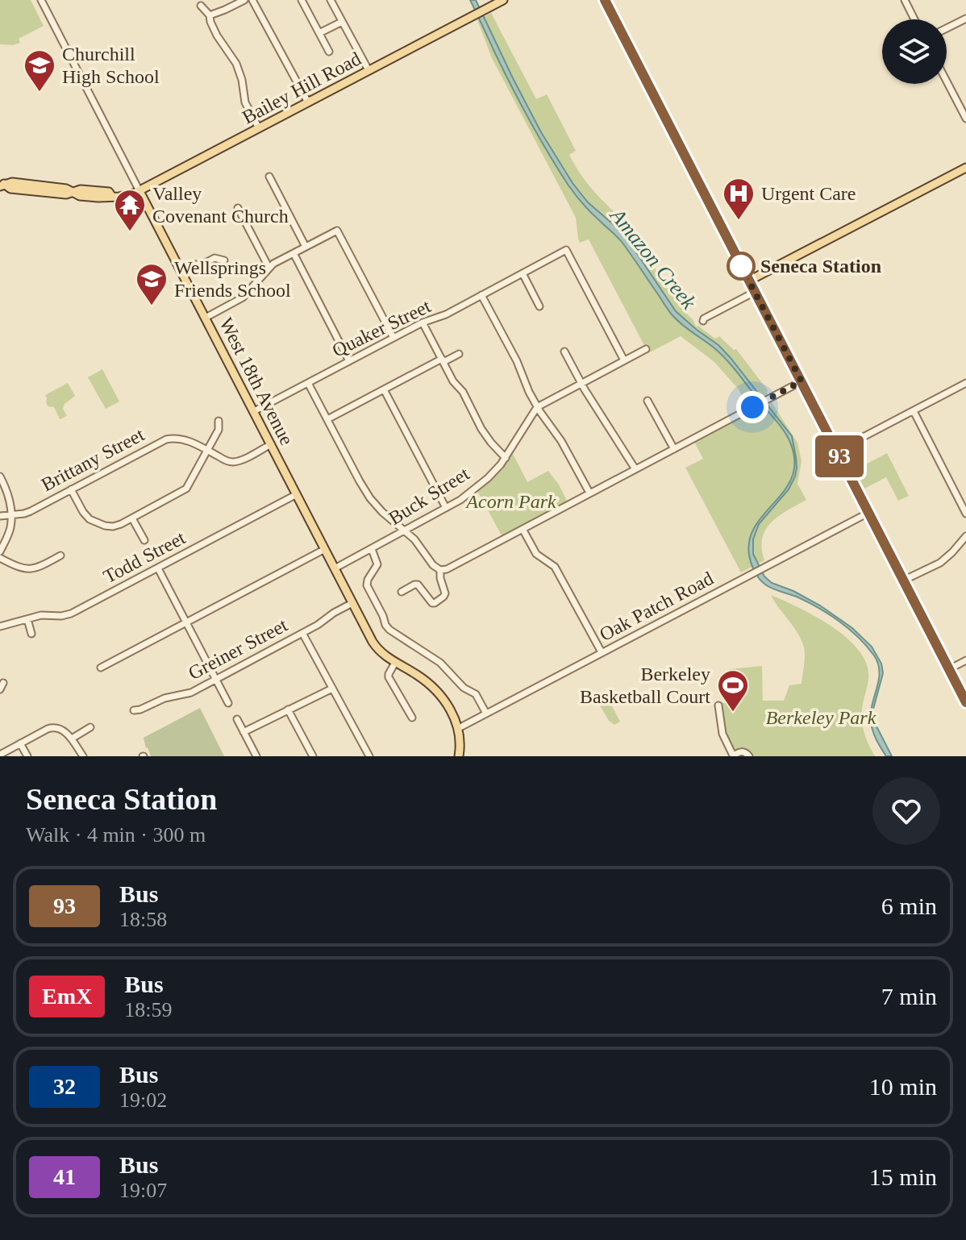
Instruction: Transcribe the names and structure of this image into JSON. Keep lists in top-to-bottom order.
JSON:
{
  "streets": {
    "main road": ["Bailey Hill Road", "West 18th Avenue"],
    "street": [
      "Quaker Street",
      "Brittany Street",
      "Buck Street",
      "Todd Street",
      "Oak Patch Road",
      "Greiner Street"
    ]
  },
  "crossings": [
    ["Bailey Hill Road", "West 18th Avenue"],
    ["Quaker Street", "West 18th Avenue"],
    ["Quaker Street", "Buck Street"],
    ["West 18th Avenue", "Brittany Street"],
    ["West 18th Avenue", "Buck Street"],
    ["West 18th Avenue", "Todd Street"],
    ["West 18th Avenue", "Oak Patch Road"],
    ["West 18th Avenue", "Greiner Street"]
  ],
  "water": ["Amazon Creek"],
  "parks": ["Acorn Park", "Berkeley Park"],
  "places": {
    "school or university": ["Churchill High School", "Wellsprings Friends School"],
    "hospital": ["Urgent Care"],
    "temple": ["Valley Covenant Church"],
    "other": ["Seneca Station"],
    "sports": ["Berkeley Basketball Court"]
  },
  "lines": ["bus line 93"],
  "page": {
    "on_map": "93",
    "heading": ["Seneca Station", "Walk · 4 min · 300 m"],
    "list": [
      {
        "mark": "93",
        "name": "Bus",
        "note": "18:58",
        "value": "6 min"
      },
      {
        "mark": "EmX",
        "name": "Bus",
        "note": "18:59",
        "value": "7 min"
      },
      {
        "mark": "32",
        "name": "Bus",
        "note": "19:02",
        "value": "10 min"
      },
      {
        "mark": "41",
        "name": "Bus",
        "note": "19:07",
        "value": "15 min"
      }
    ]
  }
}
